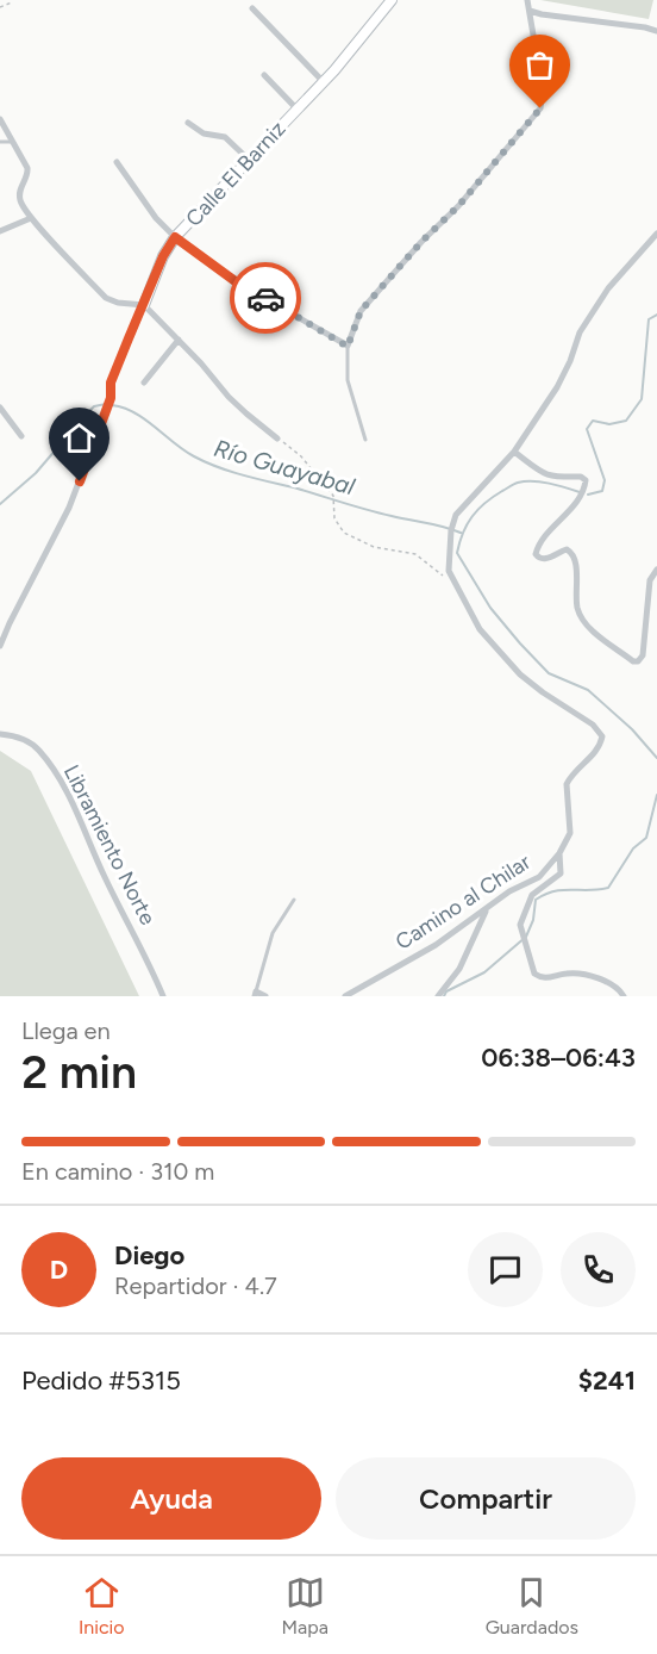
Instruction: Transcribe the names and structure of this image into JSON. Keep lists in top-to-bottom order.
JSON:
{
  "streets": {
    "street": ["Calle El Barniz", "Libramiento Norte", "Camino al Chilar"]
  },
  "water": ["Río Guayabal"],
  "page": {
    "heading": ["2 min", "Llega en", "06:38–06:43"],
    "panel": [
      "Diego",
      "Repartidor · 4.7",
      "Pedido #5315",
      "$241"
    ],
    "bar": "En camino · 310 m",
    "round": "D",
    "buttons": ["Ayuda", "Compartir"],
    "tabs": ["Inicio", "Mapa", "Guardados"]
  }
}
